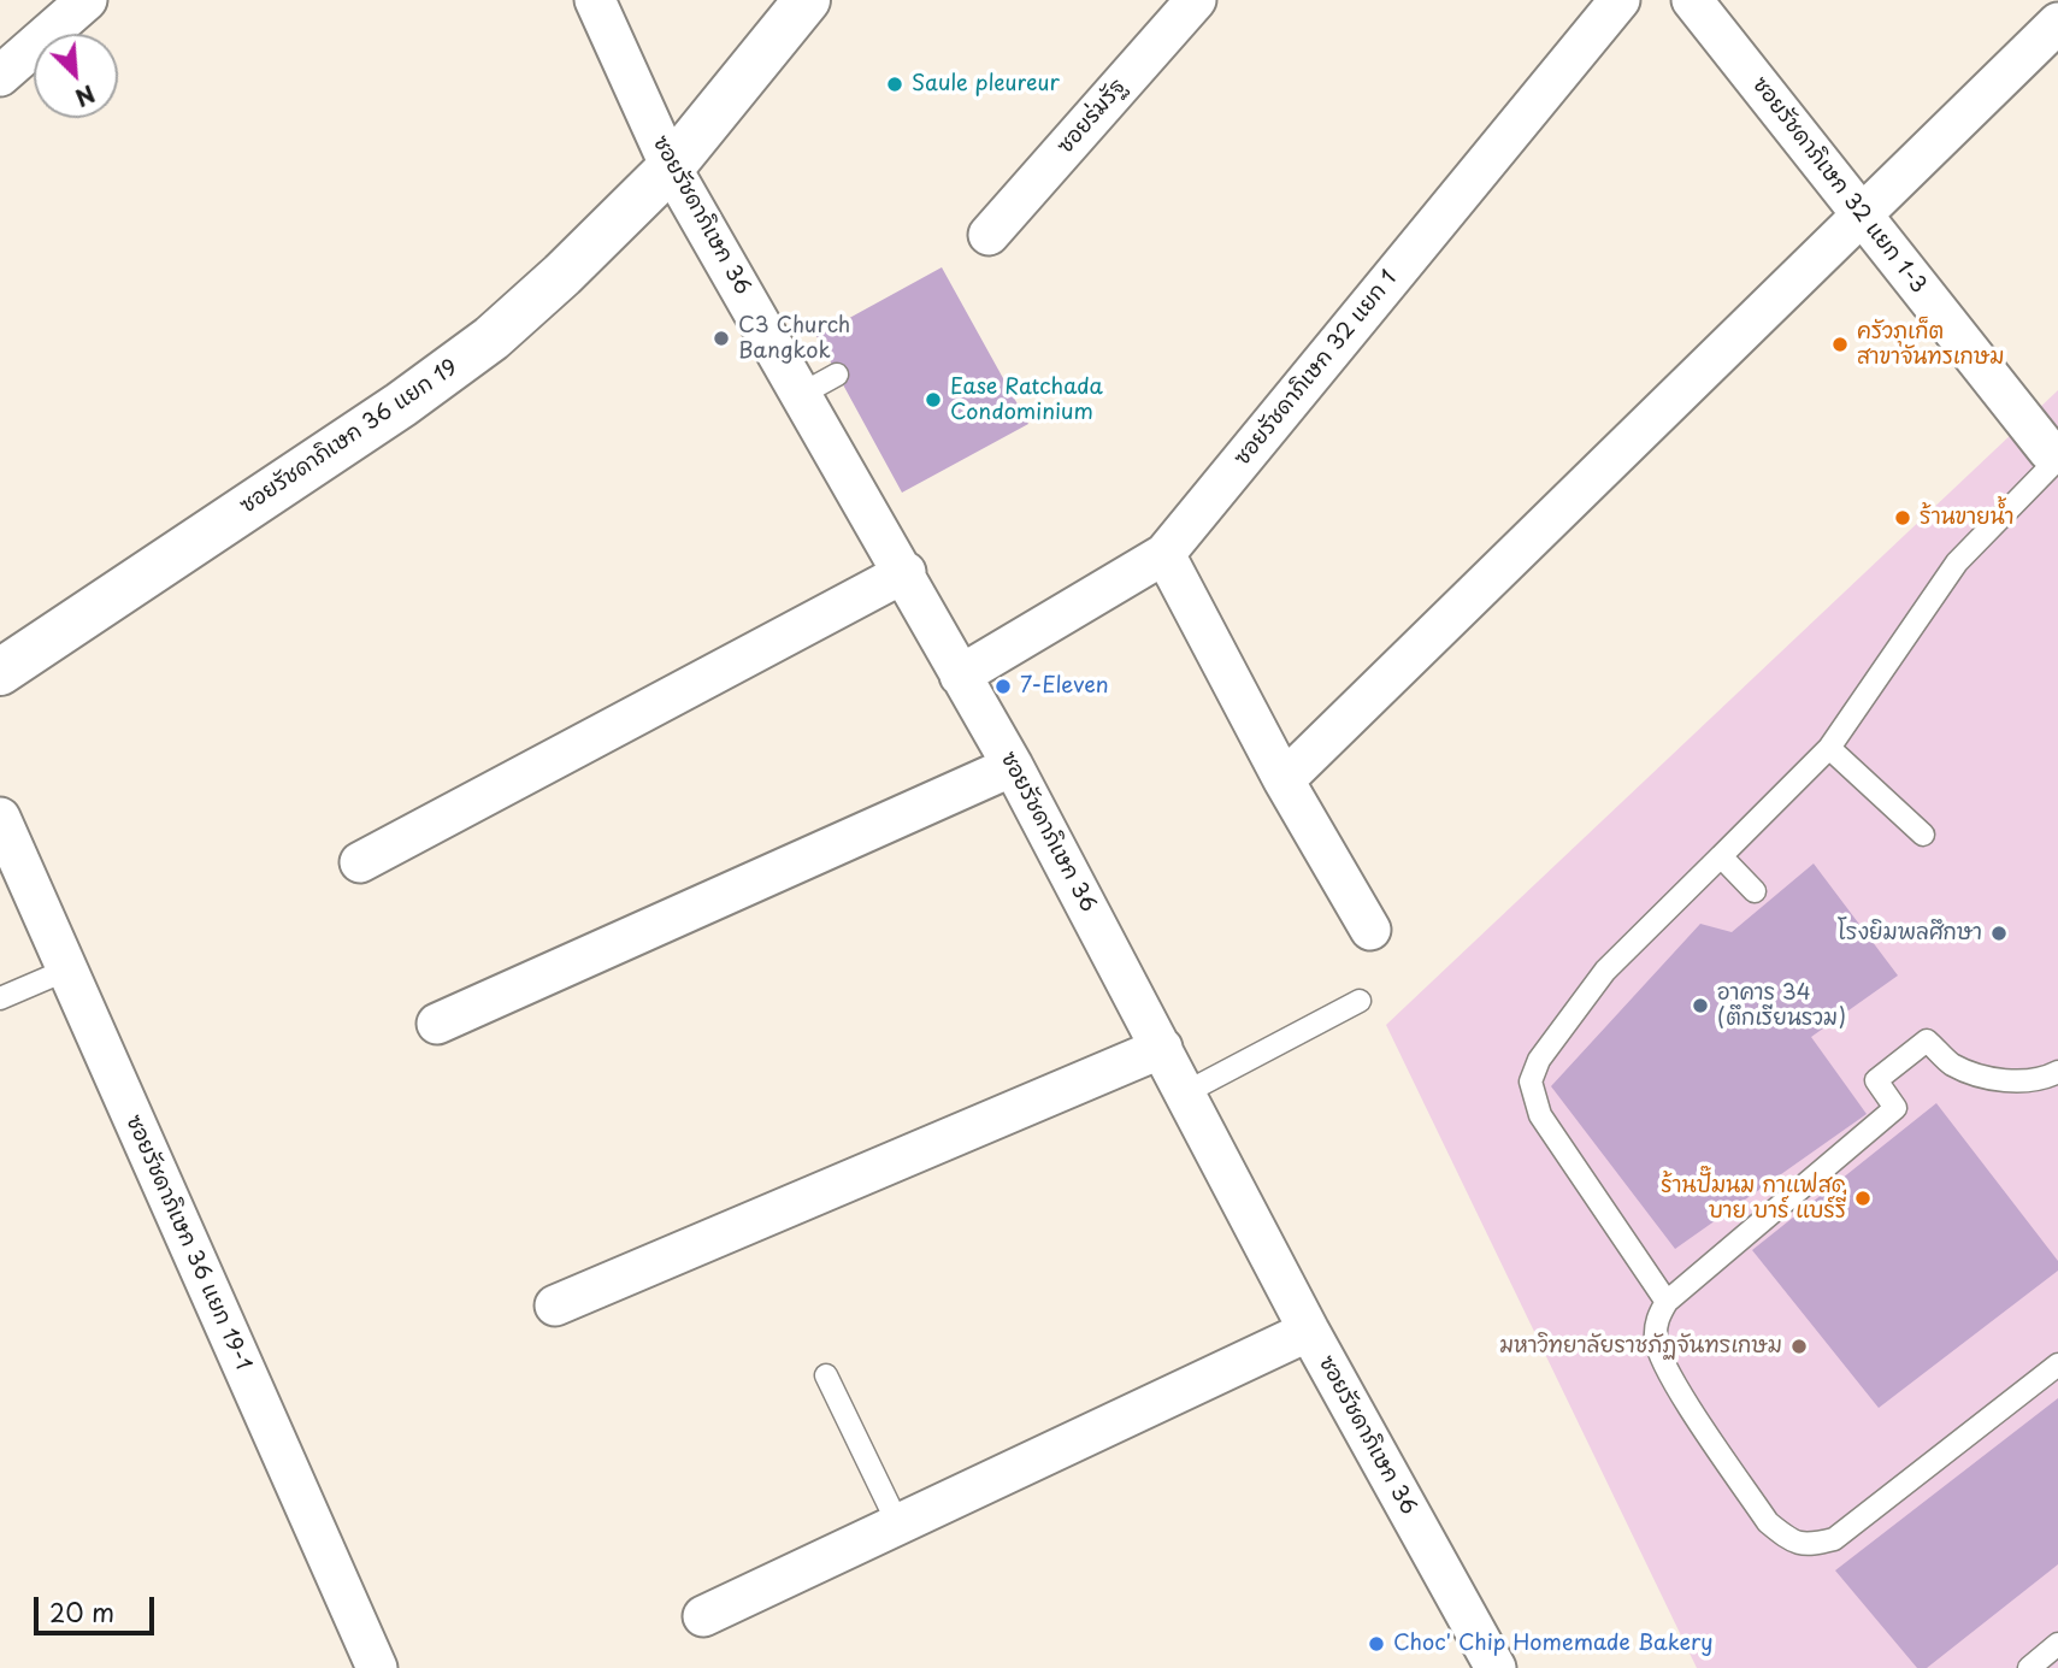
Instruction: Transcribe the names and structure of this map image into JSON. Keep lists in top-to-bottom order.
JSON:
{
  "streets": {
    "street": [
      "ซอยร่มรัฐ",
      "ซอยรัชดาภิเษก 32 แยก 1-3",
      "ซอยรัชดาภิเษก 36",
      "ซอยรัชดาภิเษก 32 แยก 1",
      "ซอยรัชดาภิเษก 36 แยก 19",
      "ซอยรัชดาภิเษก 36 แยก 19-1"
    ]
  },
  "crossings": [
    ["ซอยรัชดาภิเษก 36", "ซอยรัชดาภิเษก 32 แยก 1"],
    ["ซอยรัชดาภิเษก 36", "ซอยรัชดาภิเษก 36 แยก 19"]
  ],
  "places": [
    "Saule pleureur",
    "C3 Church Bangkok",
    "ครัวภูเก็ต สาขาจันทรเกษม",
    "Ease Ratchada Condominium",
    "ร้านขายน้ำ",
    "7-Eleven",
    "โรงยิมพลศึกษา",
    "อาคาร 34 (ตึกเรียนรวม)",
    "ร้านปั๊มนม กาแฟสด บาย บาร์ แบร์รี่",
    "มหาวิทยาลัยราชภัฏจันทรเกษม",
    "Choc' Chip Homemade Bakery"
  ],
  "scale_bar": "20 m",
  "north": "bottom right"
}
